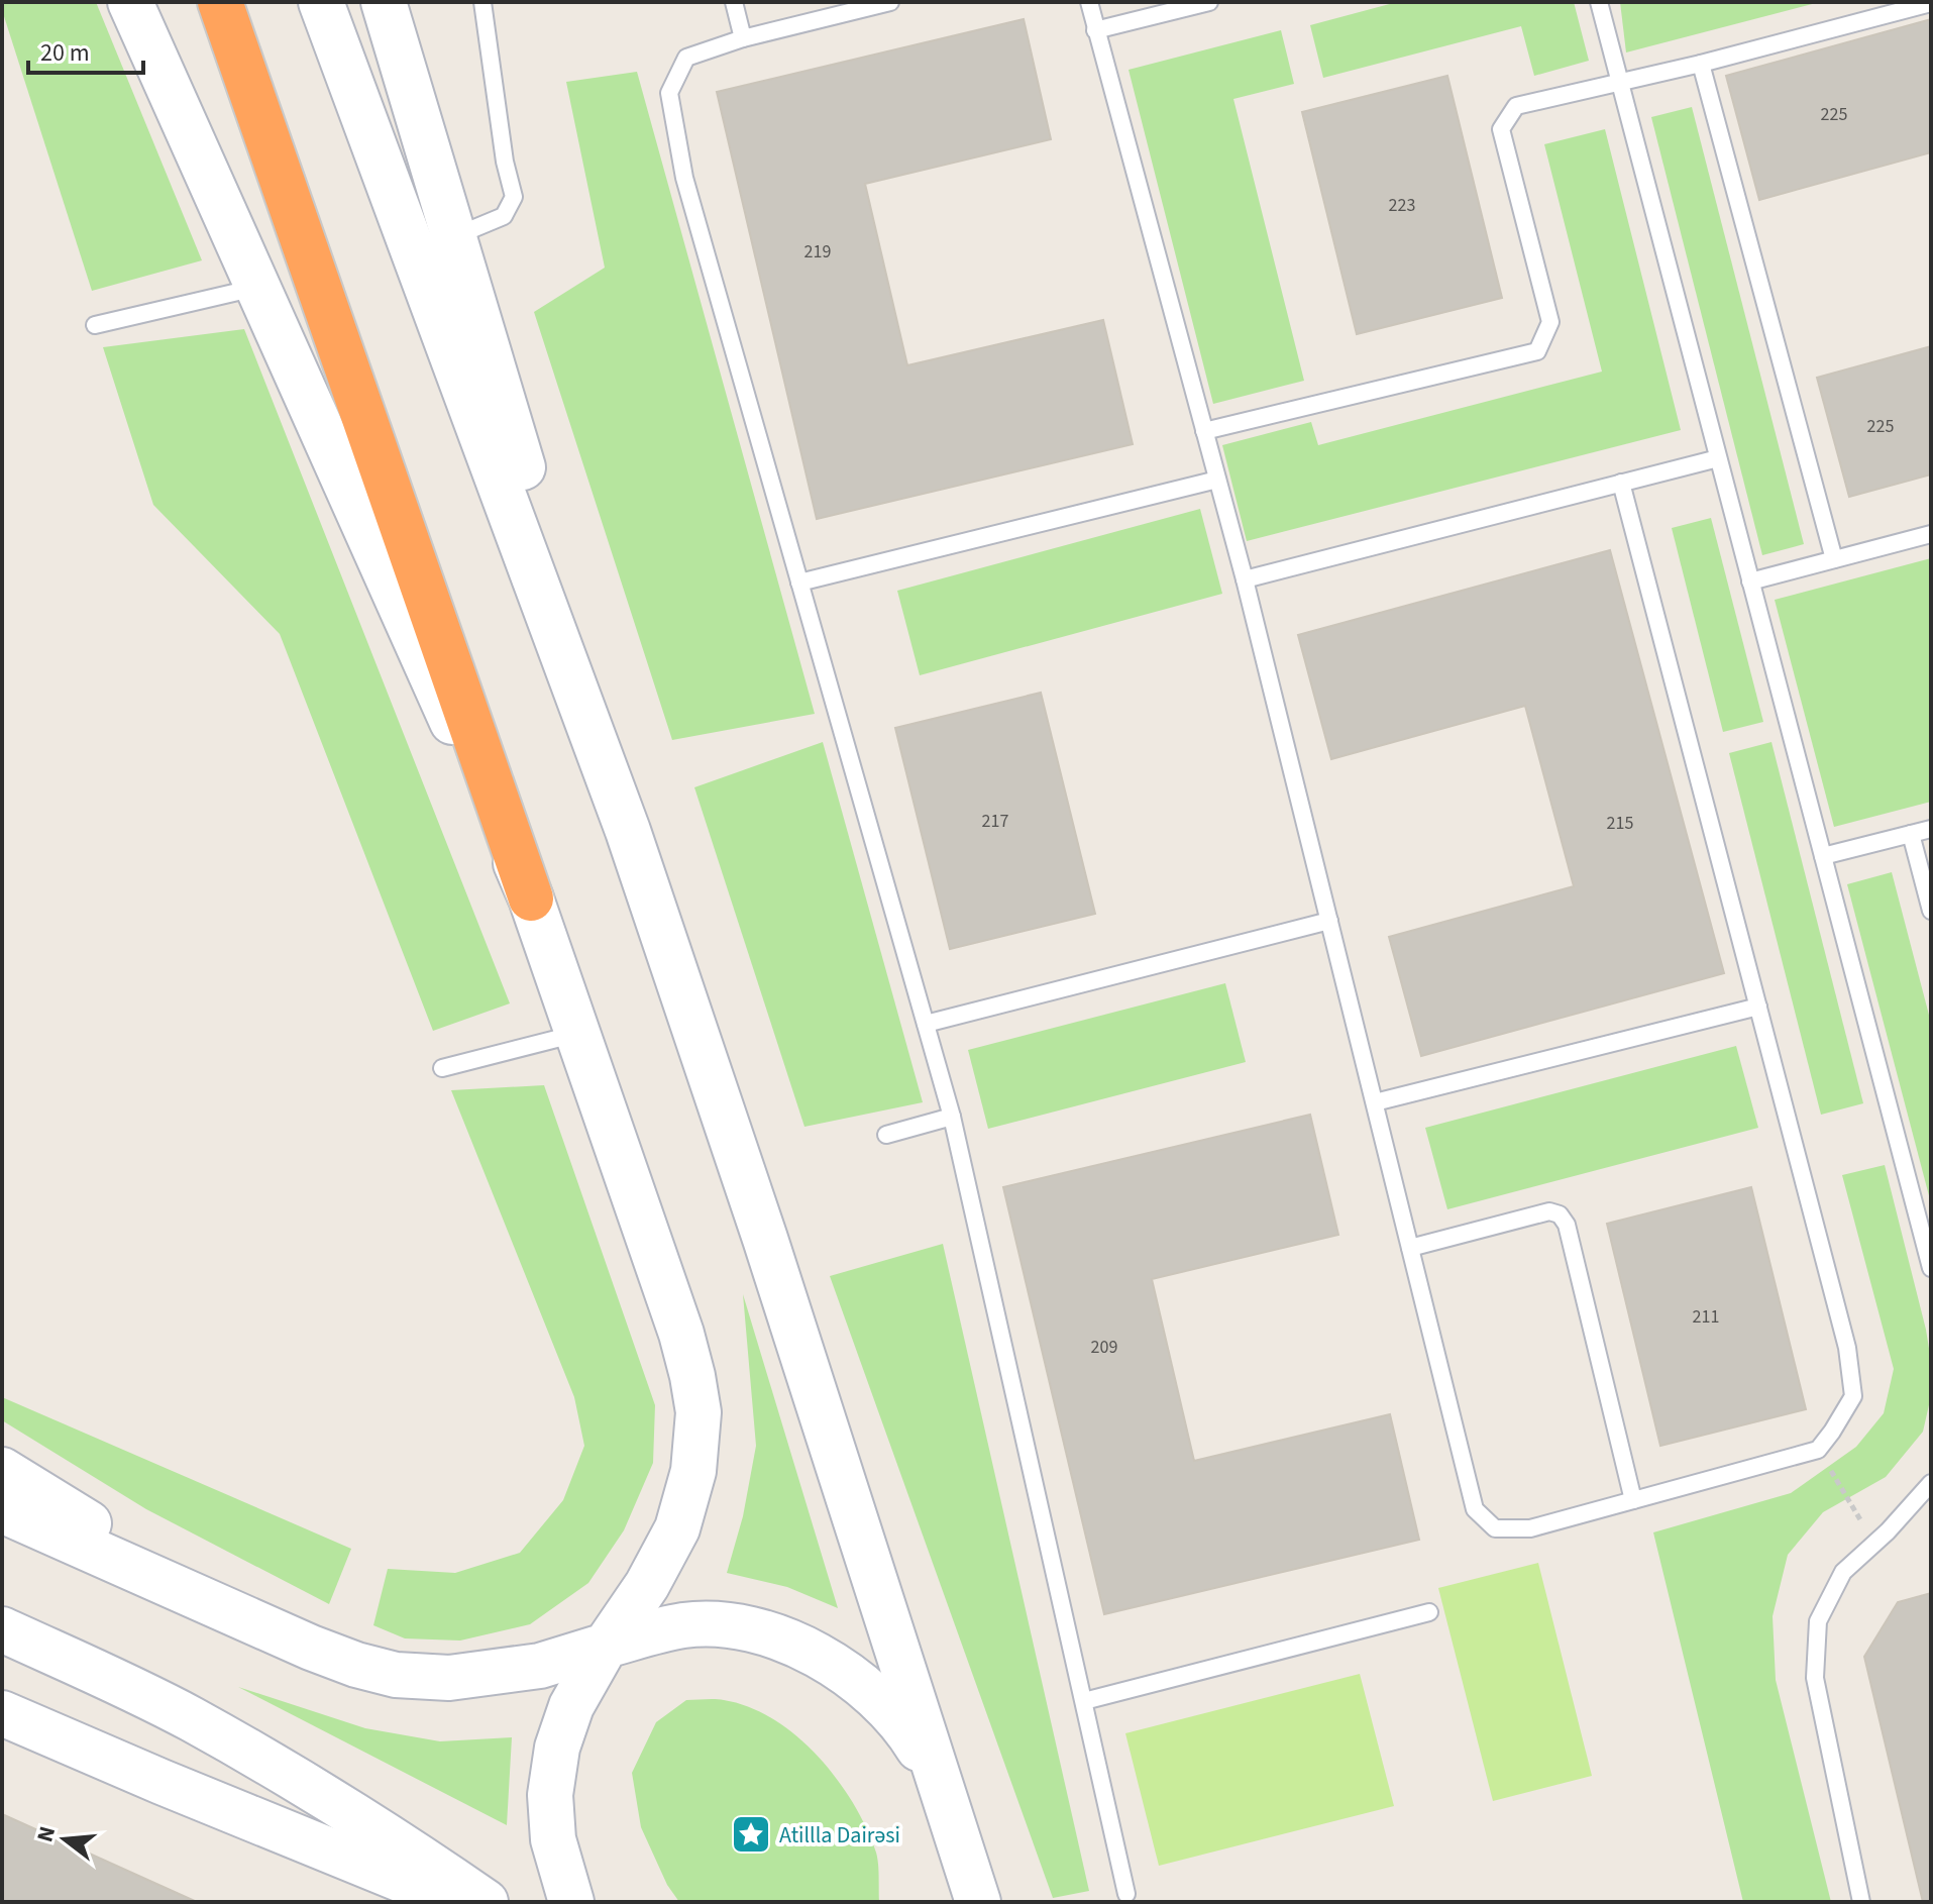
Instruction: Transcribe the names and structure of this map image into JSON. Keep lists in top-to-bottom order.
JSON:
{
  "places": {
    "place": ["Atillla Dairəsi"]
  },
  "house_numbers": [
    "225",
    "223",
    "219",
    "225",
    "217",
    "215",
    "211",
    "209"
  ],
  "scale_bar": "20 m",
  "north": "left"
}
